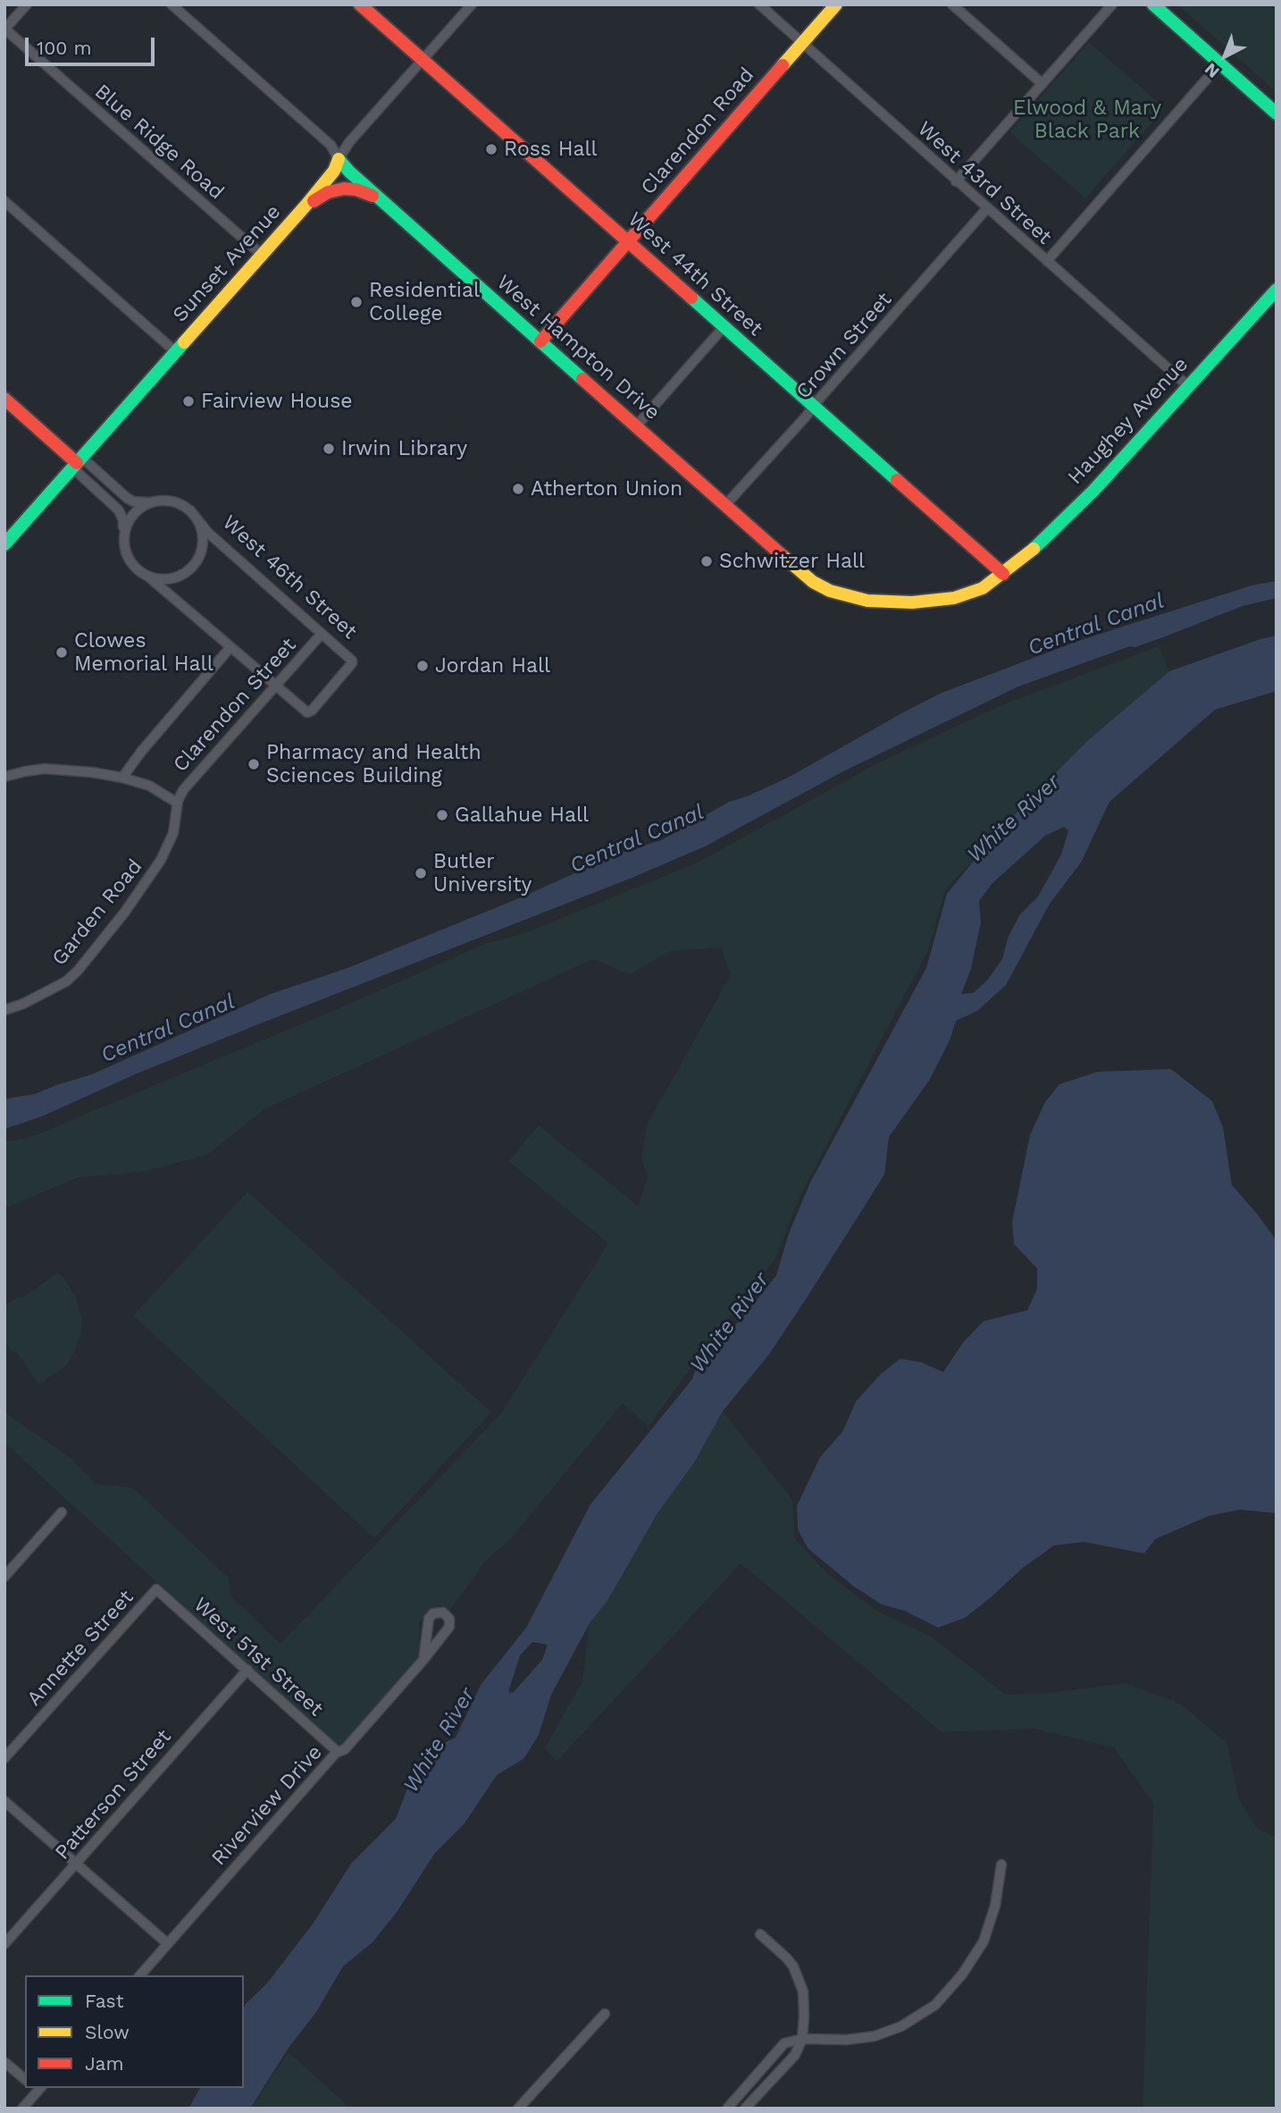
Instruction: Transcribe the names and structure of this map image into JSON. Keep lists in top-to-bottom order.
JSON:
{
  "streets": {
    "street": [
      "Clarendon Road",
      "Blue Ridge Road",
      "West 43rd Street",
      "Sunset Avenue",
      "West 44th Street",
      "Crown Street",
      "West Hampton Drive",
      "Haughey Avenue",
      "West 46th Street",
      "Clarendon Street",
      "Garden Road",
      "Annette Street",
      "West 51st Street",
      "Patterson Street",
      "Riverview Drive"
    ]
  },
  "crossings": [
    ["Clarendon Road", "West 43rd Street"],
    ["Clarendon Road", "West 44th Street"],
    ["Clarendon Road", "West Hampton Drive"],
    ["Blue Ridge Road", "Sunset Avenue"],
    ["West 43rd Street", "Crown Street"],
    ["West 43rd Street", "Haughey Avenue"],
    ["Sunset Avenue", "West 44th Street"],
    ["Sunset Avenue", "West Hampton Drive"],
    ["Sunset Avenue", "West 46th Street"],
    ["West 44th Street", "Crown Street"],
    ["West 44th Street", "West Hampton Drive"],
    ["West 44th Street", "Haughey Avenue"],
    ["Crown Street", "West Hampton Drive"],
    ["West Hampton Drive", "Haughey Avenue"],
    ["West 46th Street", "Clarendon Street"],
    ["Clarendon Street", "Garden Road"],
    ["Annette Street", "West 51st Street"],
    ["West 51st Street", "Patterson Street"],
    ["West 51st Street", "Riverview Drive"]
  ],
  "water": ["Central Canal", "White River"],
  "parks": ["Elwood & Mary Black Park"],
  "places": [
    "Ross Hall",
    "Residential College",
    "Fairview House",
    "Irwin Library",
    "Atherton Union",
    "Schwitzer Hall",
    "Clowes Memorial Hall",
    "Jordan Hall",
    "Pharmacy and Health Sciences Building",
    "Gallahue Hall",
    "Butler University"
  ],
  "legend": ["Fast", "Slow", "Jam"],
  "scale_bar": "100 m",
  "north": "bottom left"
}
